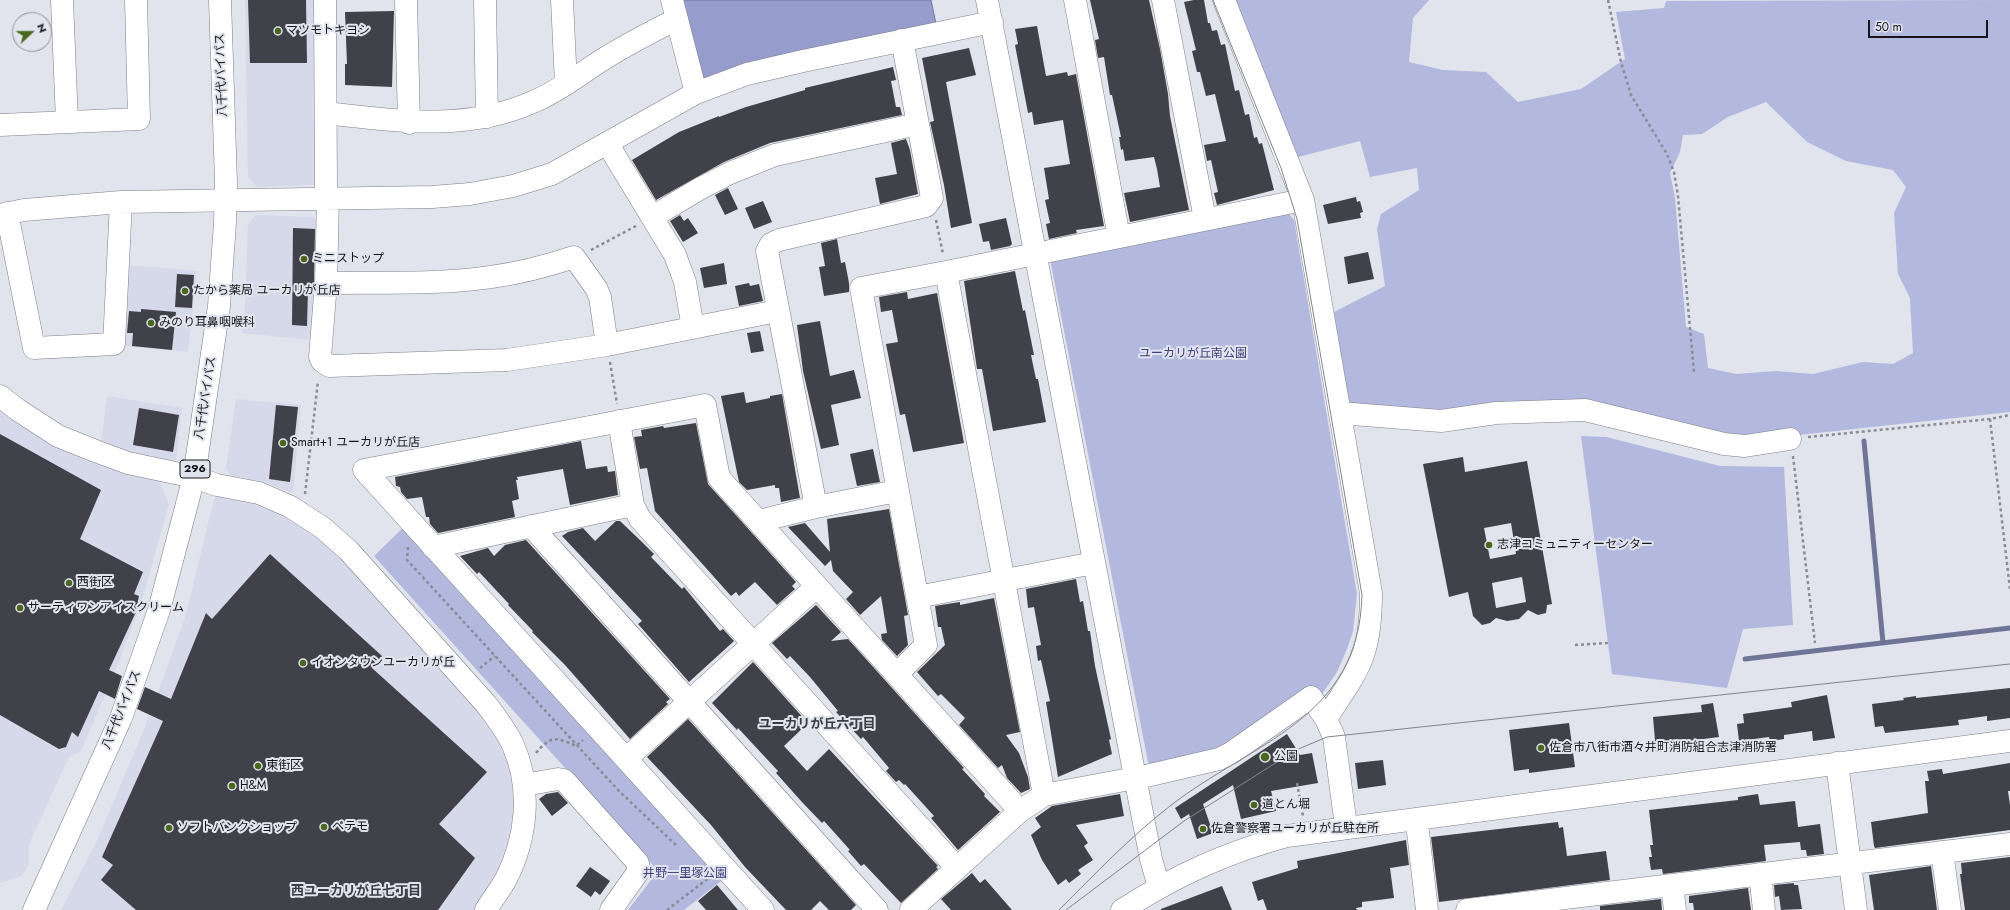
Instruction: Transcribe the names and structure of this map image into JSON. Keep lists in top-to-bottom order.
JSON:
{
  "streets": {
    "main road": ["八千代バイパス", "296"]
  },
  "districts": ["ユーカリが丘六丁目", "西ユーカリが丘七丁目"],
  "parks": ["ユーカリが丘南公園", "井野一里塚公園"],
  "places": [
    "マツモトキヨシ",
    "ミニストップ",
    "たから薬局 ユーカリが丘店",
    "みのり耳鼻咽喉科",
    "Smart+1 ユーカリが丘店",
    "志津コミュニティーセンター",
    "西街区",
    "サーティワンアイスクリーム",
    "イオンタウンユーカリが丘",
    "佐倉市八街市酒々井町消防組合志津消防署",
    "公園",
    "東街区",
    "H&M",
    "道とん堀",
    "ペテモ",
    "ソフトバンクショップ",
    "佐倉警察署ユーカリが丘駐在所"
  ],
  "scale_bar": "50 m",
  "north": "right"
}
